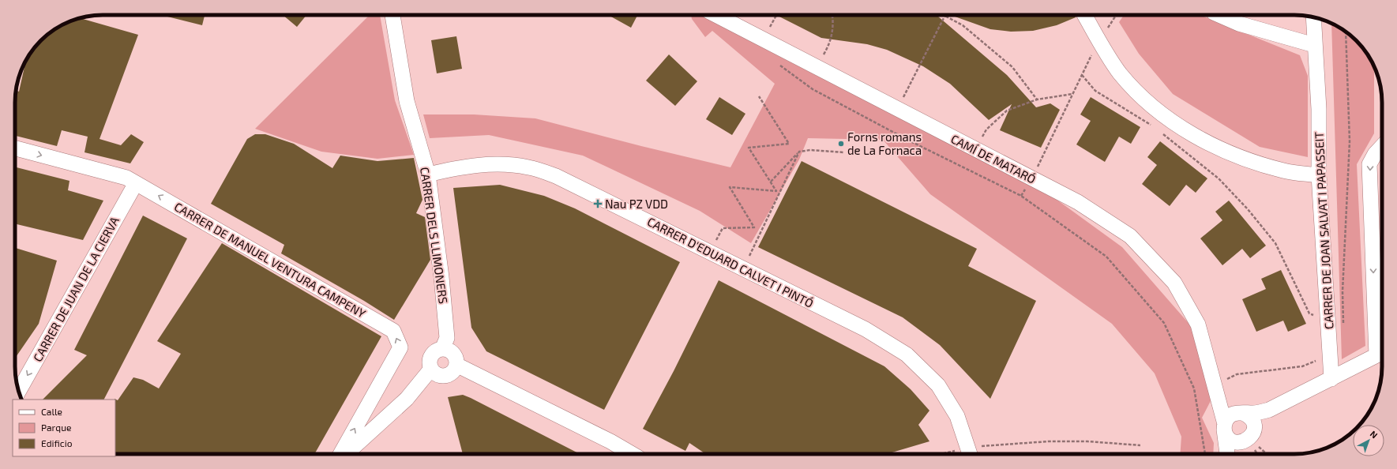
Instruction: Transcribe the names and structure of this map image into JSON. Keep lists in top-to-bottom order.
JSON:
{
  "streets": {
    "street": [
      "CAMÍ DE MATARÓ",
      "CARRER DE JOAN SALVAT I PAPASSEIT",
      "CARRER DELS LLIMONERS",
      "CARRER DE MANUEL VENTURA CAMPENY",
      "CARRER D'EDUARD CALVET I PINTÓ",
      "CARRER DE JUAN DE LA CIERVA"
    ]
  },
  "crossings": [
    ["CARRER DELS LLIMONERS", "CARRER D'EDUARD CALVET I PINTÓ"],
    ["CARRER DE MANUEL VENTURA CAMPENY", "CARRER DE JUAN DE LA CIERVA"]
  ],
  "one_way": ["CARRER DE JUAN DE LA CIERVA"],
  "places": {
    "other": ["Forns romans de La Fornaca"],
    "health": ["Nau PZ VDD"]
  },
  "legend": ["Calle", "Parque", "Edificio"],
  "north": "top right"
}
